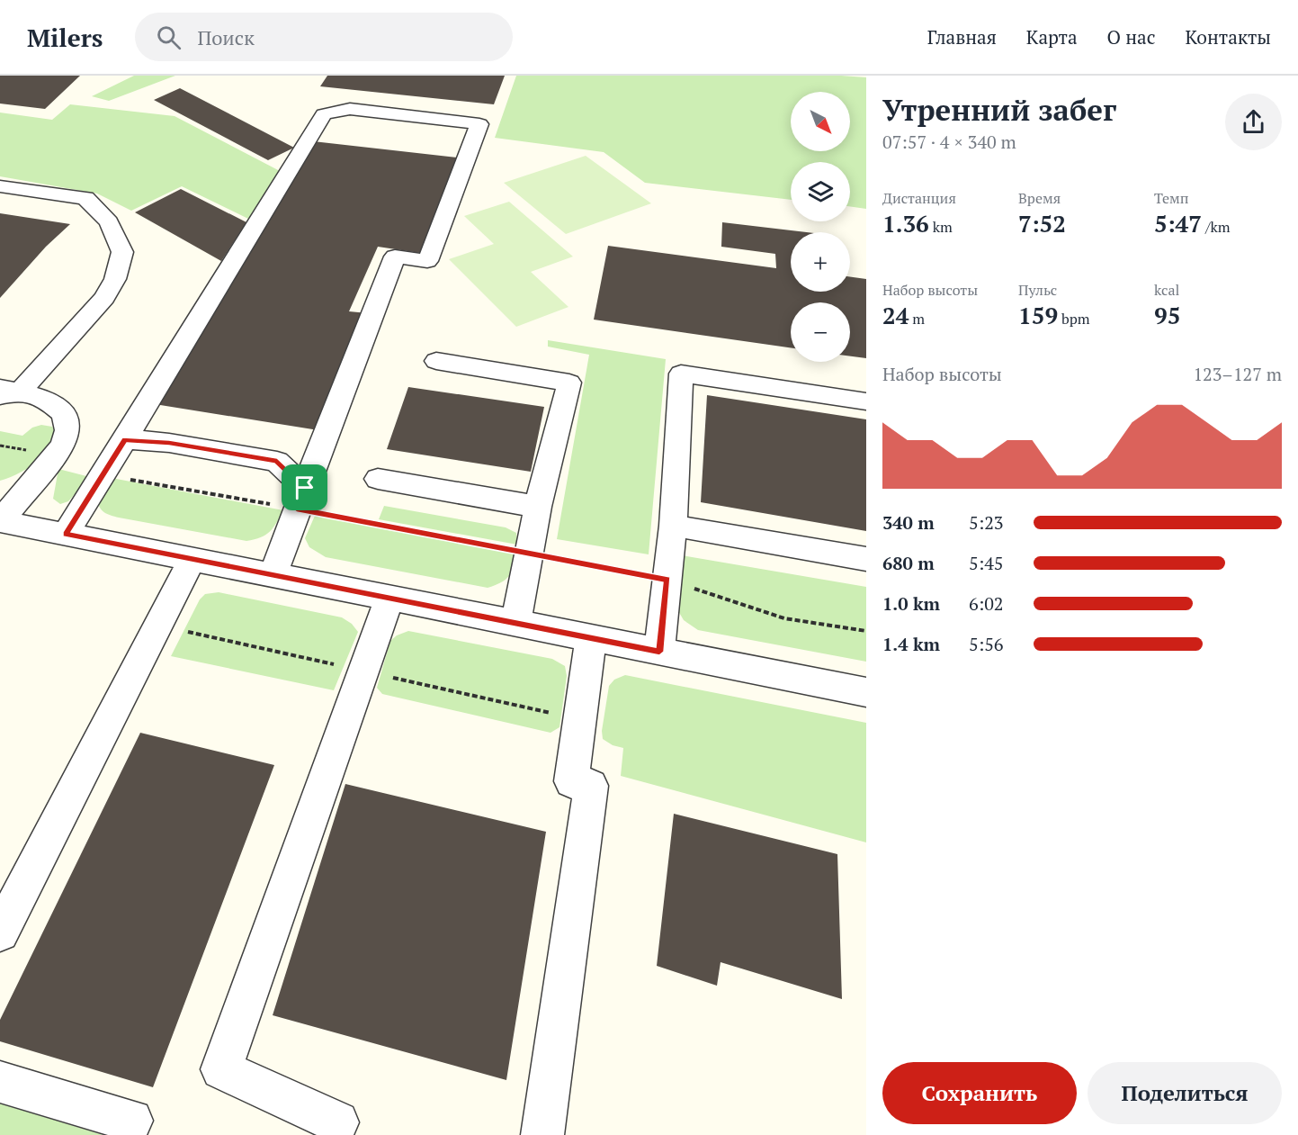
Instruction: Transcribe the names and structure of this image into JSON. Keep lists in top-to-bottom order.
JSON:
{
  "north": "bottom right",
  "page": {
    "header": "Milers",
    "search": "Поиск",
    "nav": [
      "Главная",
      "Карта",
      "О нас",
      "Контакты"
    ],
    "heading": ["Утренний забег", "07:57 · 4 × 340 m"],
    "map_buttons": ["+", "−"],
    "stats": [
      ["Дистанция", "1.36 km"],
      ["Время", "7:52"],
      ["Темп", "5:47 /km"],
      ["Набор высоты", "24 m"],
      ["Пульс", "159 bpm"],
      ["kcal", "95"]
    ],
    "chart": ["Набор высоты", "123–127 m"],
    "list": [
      {
        "name": "340 m",
        "note": "5:23"
      },
      {
        "name": "680 m",
        "note": "5:45"
      },
      {
        "name": "1.0 km",
        "note": "6:02"
      },
      {
        "name": "1.4 km",
        "note": "5:56"
      }
    ],
    "buttons": ["Сохранить", "Поделиться"]
  }
}
